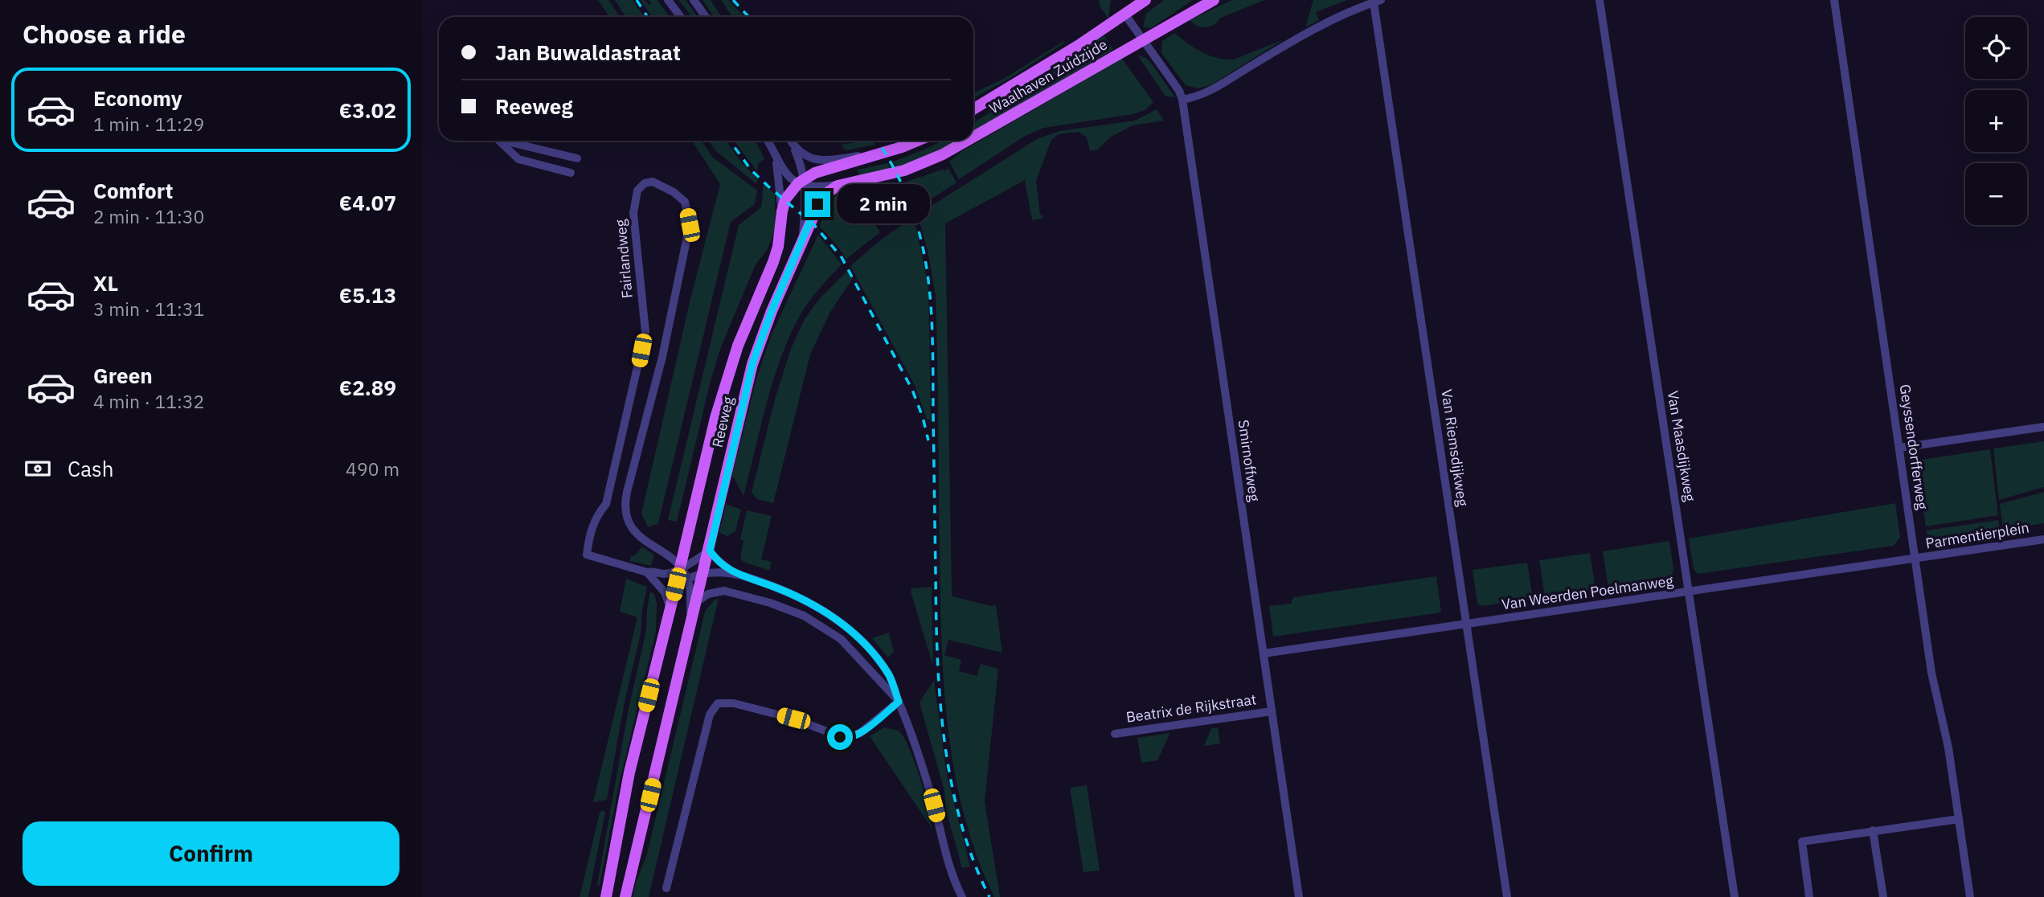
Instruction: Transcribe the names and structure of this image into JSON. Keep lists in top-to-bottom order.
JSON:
{
  "streets": {
    "main road": ["Waalhaven Zuidzijde", "Reeweg"],
    "street": [
      "Fairlandweg",
      "Van Maasdijkweg",
      "Geyssendorfferweg",
      "Van Riemsdijkweg",
      "Smirnoffweg",
      "Parmentierplein",
      "Van Weerden Poelmanweg",
      "Beatrix de Rijkstraat"
    ]
  },
  "crossings": [
    ["Waalhaven Zuidzijde", "Reeweg"],
    ["Waalhaven Zuidzijde", "Smirnoffweg"],
    ["Van Maasdijkweg", "Van Weerden Poelmanweg"],
    ["Geyssendorfferweg", "Parmentierplein"],
    ["Geyssendorfferweg", "Van Weerden Poelmanweg"],
    ["Van Riemsdijkweg", "Van Weerden Poelmanweg"],
    ["Smirnoffweg", "Van Weerden Poelmanweg"],
    ["Smirnoffweg", "Beatrix de Rijkstraat"],
    ["Parmentierplein", "Van Weerden Poelmanweg"]
  ],
  "page": {
    "heading": "Choose a ride",
    "map_buttons": ["+", "−"],
    "banner": ["Jan Buwaldastraat", "Reeweg"],
    "list": [
      {
        "name": "Economy",
        "note": "1 min · 11:29",
        "value": "€3.02"
      },
      {
        "name": "Comfort",
        "note": "2 min · 11:30",
        "value": "€4.07"
      },
      {
        "name": "XL",
        "note": "3 min · 11:31",
        "value": "€5.13"
      },
      {
        "name": "Green",
        "note": "4 min · 11:32",
        "value": "€2.89"
      }
    ],
    "bubble": "2 min",
    "pay": ["Cash", "490 m"],
    "buttons": "Confirm"
  }
}
